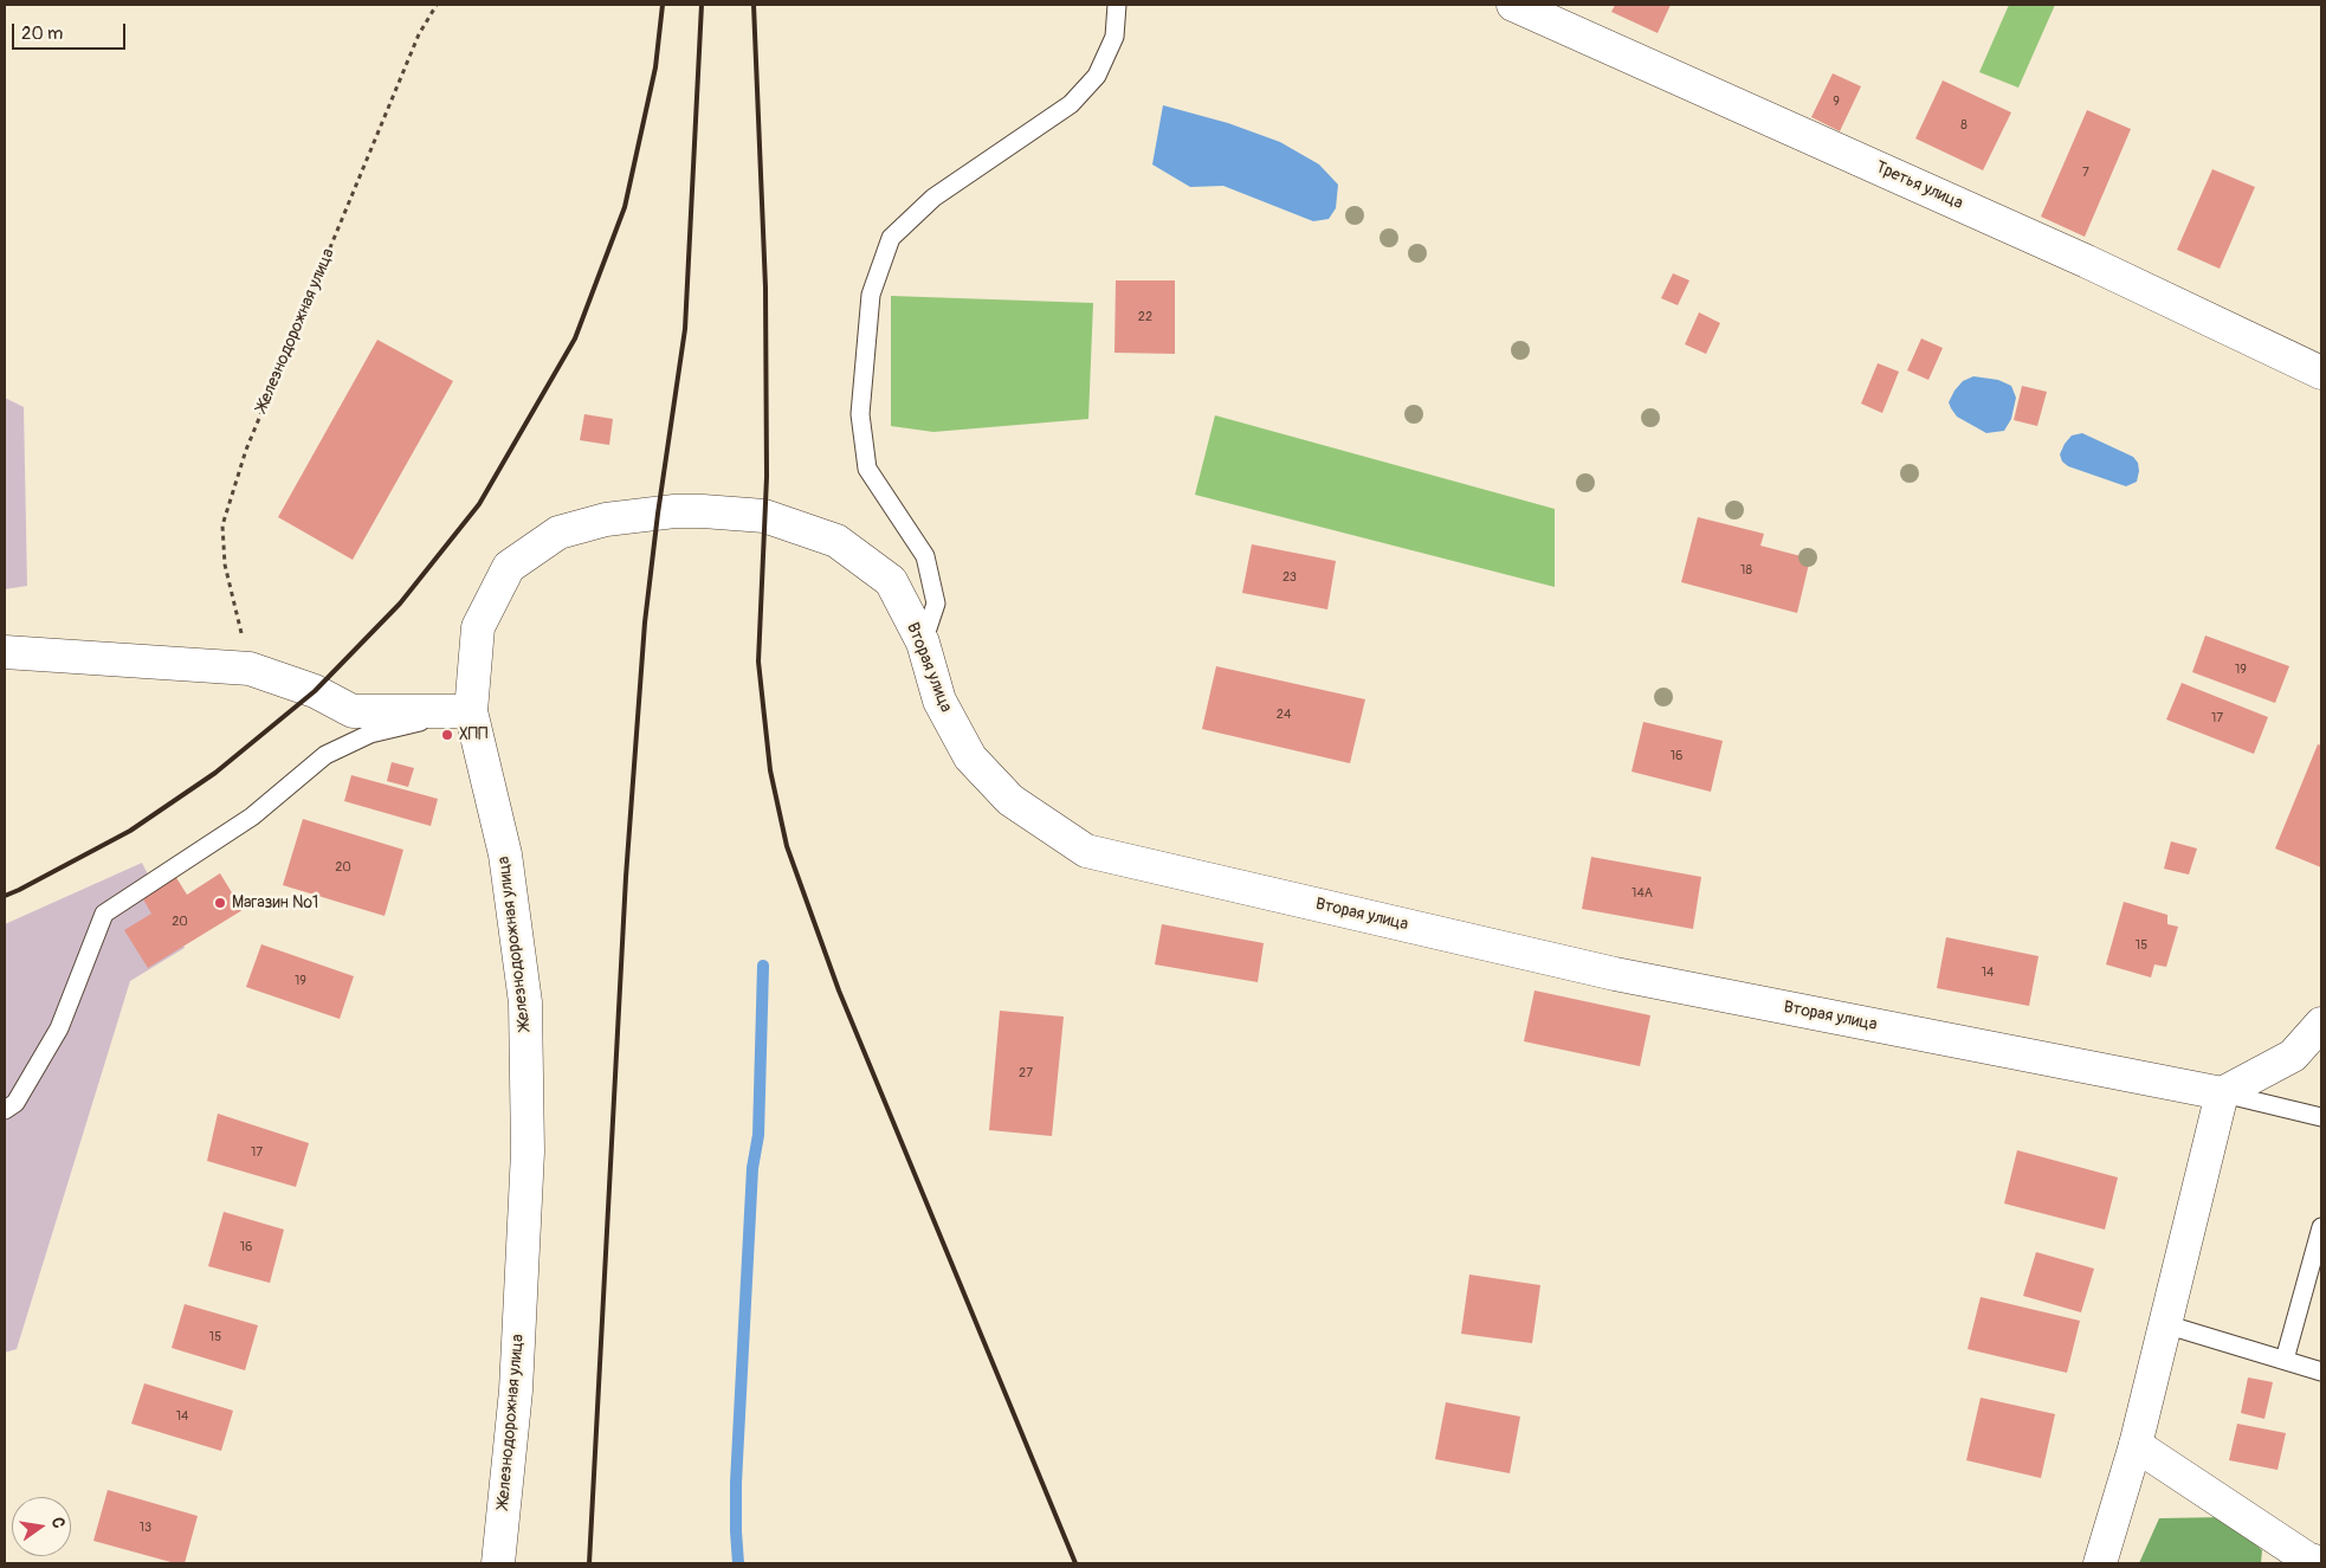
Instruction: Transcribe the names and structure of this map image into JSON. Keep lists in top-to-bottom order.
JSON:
{
  "streets": {
    "street": ["Третья улица", "Железнодорожная улица", "Вторая улица"]
  },
  "crossings": [
    ["Железнодорожная улица", "Вторая улица"]
  ],
  "places": ["ХПП", "Магазин №1"],
  "house_numbers": [
    "9",
    "8",
    "7",
    "22",
    "18",
    "23",
    "19",
    "24",
    "17",
    "16",
    "20",
    "14А",
    "20",
    "15",
    "14",
    "19",
    "27",
    "17",
    "16",
    "15",
    "14",
    "13"
  ],
  "scale_bar": "20 m",
  "north": "right"
}
